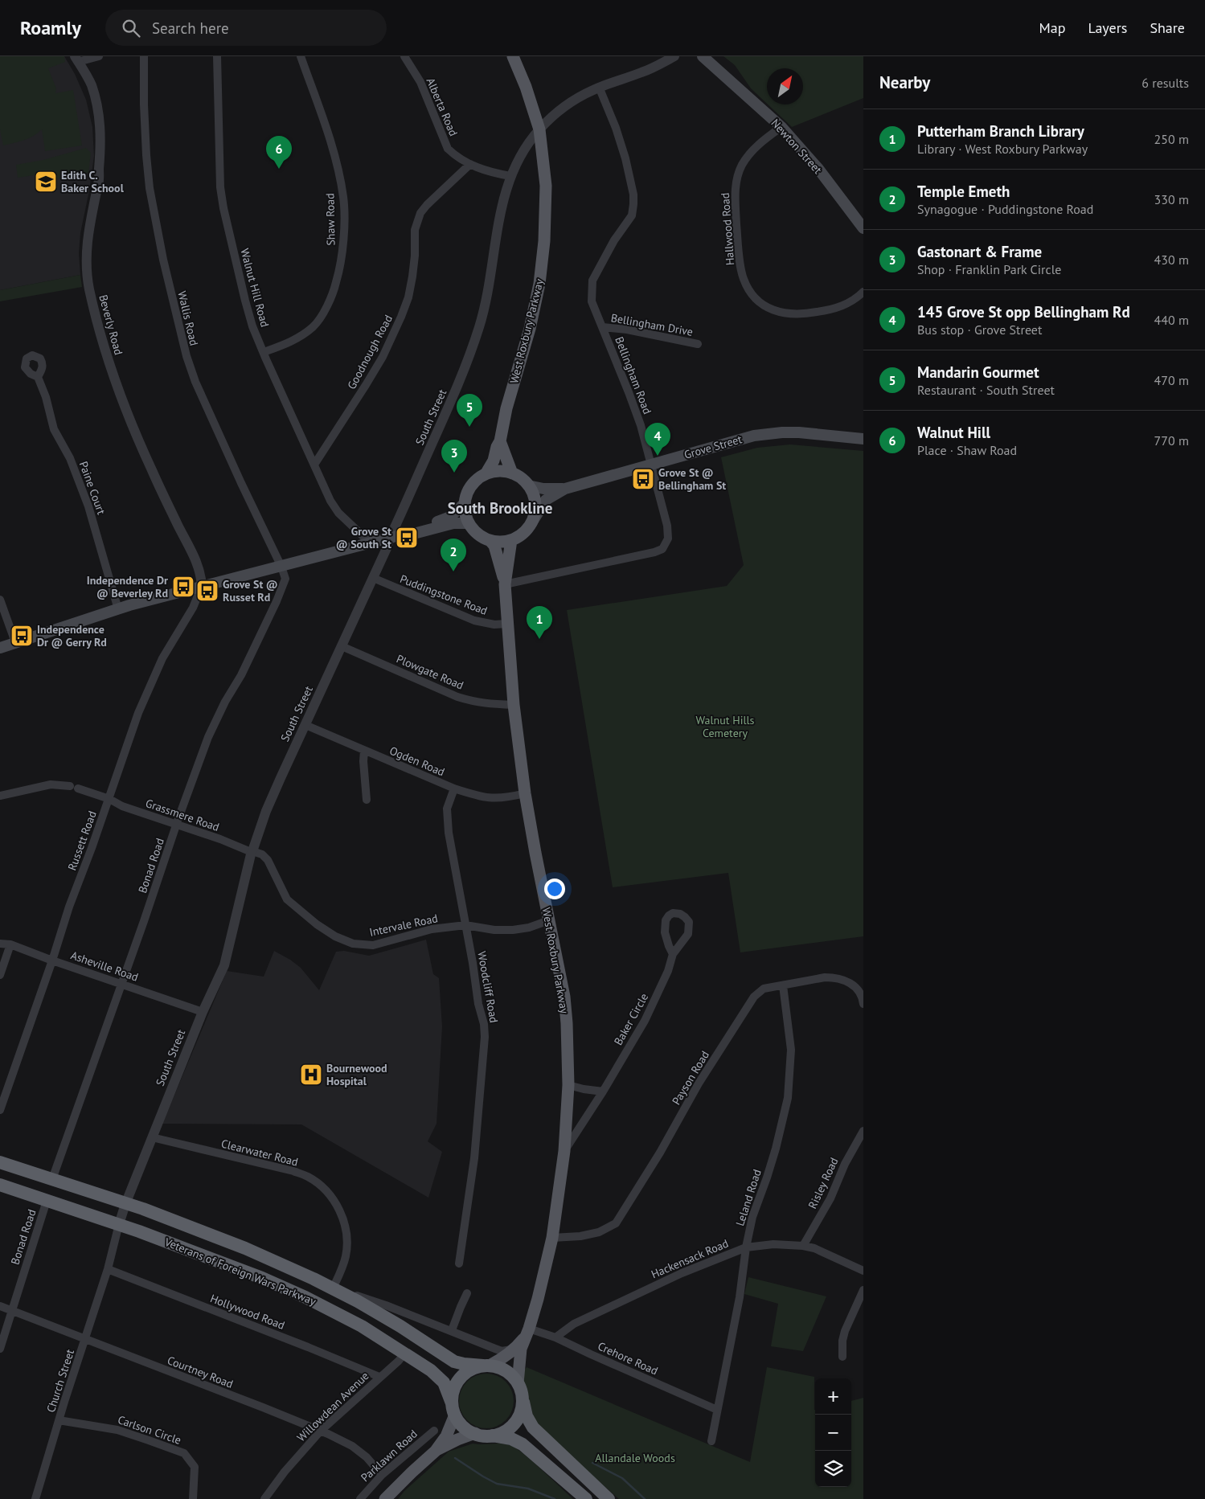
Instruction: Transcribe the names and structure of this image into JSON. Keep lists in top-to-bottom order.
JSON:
{
  "streets": {
    "highway": ["Veterans of Foreign Wars Parkway"],
    "main road": ["Newton Street", "West Roxbury Parkway", "Grove Street"],
    "street": [
      "Alberta Road",
      "Shaw Road",
      "Hallwood Road",
      "Walnut Hill Road",
      "Wallis Road",
      "Beverly Road",
      "Bellingham Drive",
      "Goodnough Road",
      "Bellingham Road",
      "South Street",
      "Paine Court",
      "Puddingstone Road",
      "Plowgate Road",
      "Ogden Road",
      "Grassmere Road",
      "Russett Road",
      "Bonad Road",
      "Intervale Road",
      "Asheville Road",
      "Woodcliff Road",
      "Baker Circle",
      "Payson Road",
      "Clearwater Road",
      "Risley Road",
      "Leland Road",
      "Hackensack Road",
      "Hollywood Road",
      "Crehore Road",
      "Courtney Road",
      "Church Street",
      "Willowdean Avenue",
      "Carlson Circle",
      "Parklawn Road"
    ]
  },
  "crossings": [
    ["Alberta Road", "Goodnough Road"],
    ["Alberta Road", "South Street"],
    ["Newton Street", "Hallwood Road"],
    ["Shaw Road", "Walnut Hill Road"],
    ["Walnut Hill Road", "Goodnough Road"],
    ["Wallis Road", "Bonad Road"],
    ["Beverly Road", "Russett Road"],
    ["Bellingham Drive", "Bellingham Road"],
    ["West Roxbury Parkway", "Bellingham Road"],
    ["West Roxbury Parkway", "South Street"],
    ["West Roxbury Parkway", "Grove Street"],
    ["West Roxbury Parkway", "Puddingstone Road"],
    ["West Roxbury Parkway", "Plowgate Road"],
    ["West Roxbury Parkway", "Ogden Road"],
    ["West Roxbury Parkway", "Intervale Road"],
    ["West Roxbury Parkway", "Baker Circle"],
    ["West Roxbury Parkway", "Payson Road"],
    ["West Roxbury Parkway", "Veterans of Foreign Wars Parkway"],
    ["West Roxbury Parkway", "Crehore Road"],
    ["Bellingham Road", "South Street"],
    ["Bellingham Road", "Grove Street"],
    ["South Street", "Puddingstone Road"],
    ["South Street", "Plowgate Road"],
    ["South Street", "Ogden Road"],
    ["South Street", "Grassmere Road"],
    ["South Street", "Intervale Road"],
    ["South Street", "Asheville Road"],
    ["South Street", "Clearwater Road"],
    ["South Street", "Veterans of Foreign Wars Parkway"],
    ["South Street", "Hollywood Road"],
    ["South Street", "Church Street"],
    ["Ogden Road", "Woodcliff Road"],
    ["Grassmere Road", "Russett Road"],
    ["Grassmere Road", "Bonad Road"],
    ["Grassmere Road", "Intervale Road"],
    ["Russett Road", "Asheville Road"],
    ["Bonad Road", "Asheville Road"],
    ["Bonad Road", "Veterans of Foreign Wars Parkway"],
    ["Bonad Road", "Courtney Road"],
    ["Intervale Road", "Woodcliff Road"],
    ["Payson Road", "Leland Road"],
    ["Clearwater Road", "Veterans of Foreign Wars Parkway"],
    ["Risley Road", "Hackensack Road"],
    ["Leland Road", "Hackensack Road"],
    ["Leland Road", "Crehore Road"],
    ["Hackensack Road", "Crehore Road"],
    ["Veterans of Foreign Wars Parkway", "Willowdean Avenue"],
    ["Hollywood Road", "Church Street"],
    ["Hollywood Road", "Willowdean Avenue"],
    ["Courtney Road", "Church Street"],
    ["Courtney Road", "Willowdean Avenue"],
    ["Courtney Road", "Parklawn Road"],
    ["Church Street", "Carlson Circle"]
  ],
  "districts": ["South Brookline"],
  "parks": ["Walnut Hills Cemetery", "Allandale Woods"],
  "places": {
    "school or university": ["Edith C. Baker School"],
    "bus stop": [
      "Grove St @ Bellingham St",
      "Grove St @ South St",
      "Independence Dr @ Beverley Rd",
      "Grove St @ Russet Rd",
      "Independence Dr @ Gerry Rd"
    ],
    "hospital": ["Bournewood Hospital"]
  },
  "north": "top right",
  "page": {
    "header": "Roamly",
    "search": "Search here",
    "nav": ["Map", "Layers", "Share"],
    "heading": ["Nearby", "6 results"],
    "list": [
      {
        "mark": "1",
        "name": "Putterham Branch Library",
        "note": "Library · West Roxbury Parkway",
        "value": "250 m"
      },
      {
        "mark": "2",
        "name": "Temple Emeth",
        "note": "Synagogue · Puddingstone Road",
        "value": "330 m"
      },
      {
        "mark": "3",
        "name": "Gastonart & Frame",
        "note": "Shop · Franklin Park Circle",
        "value": "430 m"
      },
      {
        "mark": "4",
        "name": "145 Grove St opp Bellingham Rd",
        "note": "Bus stop · Grove Street",
        "value": "440 m"
      },
      {
        "mark": "5",
        "name": "Mandarin Gourmet",
        "note": "Restaurant · South Street",
        "value": "470 m"
      },
      {
        "mark": "6",
        "name": "Walnut Hill",
        "note": "Place · Shaw Road",
        "value": "770 m"
      }
    ],
    "pins": [
      "6",
      "5",
      "4",
      "3",
      "2",
      "1"
    ],
    "map_buttons": ["+", "−"]
  }
}
